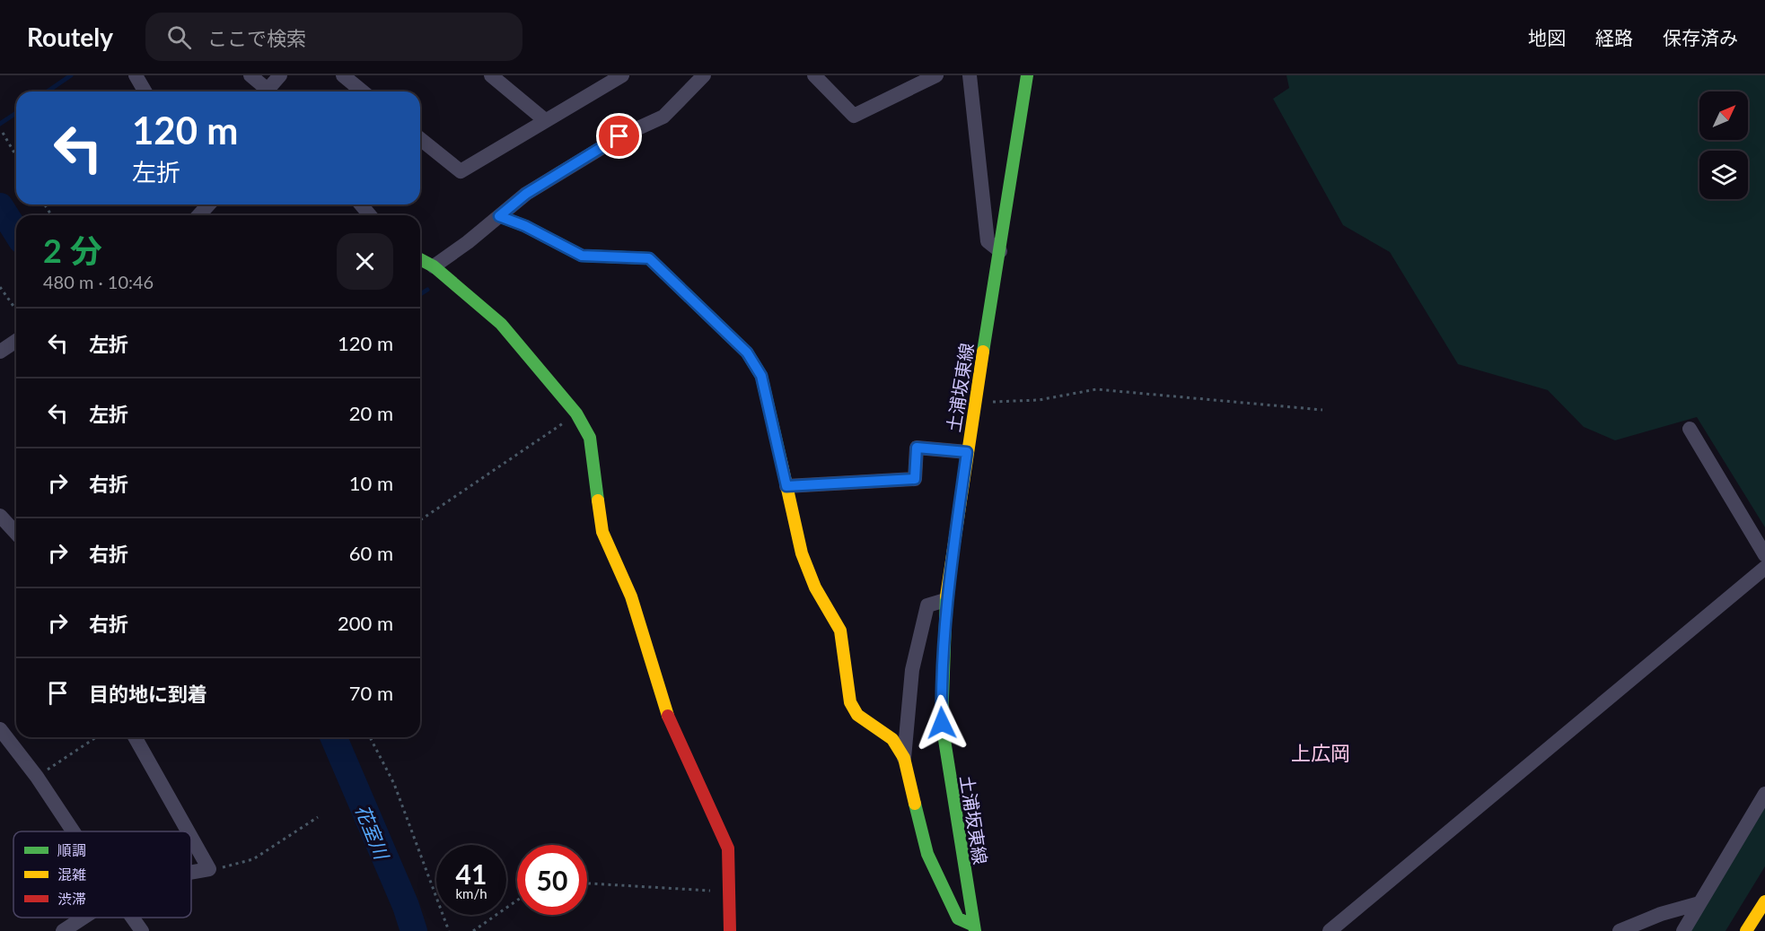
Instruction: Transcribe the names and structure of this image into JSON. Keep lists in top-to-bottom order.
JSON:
{
  "streets": {
    "main road": ["土浦坂東線"]
  },
  "districts": ["上広岡"],
  "water": ["花室川"],
  "legend": ["順調", "混雑", "渋滞"],
  "north": "top right",
  "page": {
    "header": "Routely",
    "search": "ここで検索",
    "nav": ["地図", "経路", "保存済み"],
    "turn": ["120 m", "左折"],
    "heading": ["2 分", "480 m · 10:46"],
    "list": [
      {
        "name": "左折",
        "value": "120 m"
      },
      {
        "name": "左折",
        "value": "20 m"
      },
      {
        "name": "右折",
        "value": "10 m"
      },
      {
        "name": "右折",
        "value": "60 m"
      },
      {
        "name": "右折",
        "value": "200 m"
      },
      {
        "name": "目的地に到着",
        "value": "70 m"
      }
    ],
    "speed": "41 km/h",
    "limit": "50"
  }
}
